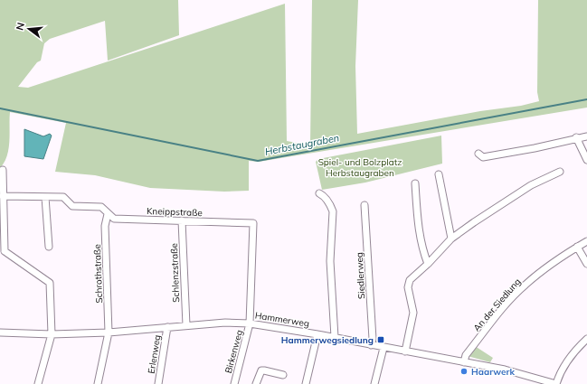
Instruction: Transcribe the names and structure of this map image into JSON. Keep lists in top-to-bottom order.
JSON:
{
  "streets": {
    "street": [
      "Kneippstraße",
      "Schlenzstraße",
      "Schrothstraße",
      "Siedlerweg",
      "An der Siedlung",
      "Hammerweg",
      "Birkenweg",
      "Erlenweg"
    ]
  },
  "crossings": [
    ["Kneippstraße", "Schlenzstraße"],
    ["Kneippstraße", "Schrothstraße"],
    ["Kneippstraße", "Hammerweg"],
    ["Kneippstraße", "Birkenweg"],
    ["Schlenzstraße", "Hammerweg"],
    ["Schrothstraße", "Hammerweg"],
    ["Siedlerweg", "Hammerweg"],
    ["An der Siedlung", "Hammerweg"],
    ["Hammerweg", "Birkenweg"],
    ["Hammerweg", "Erlenweg"]
  ],
  "water": ["Herbstaugraben"],
  "parks": ["Spiel- und Bolzplatz Herbstaugraben"],
  "places": {
    "transit": ["Hammerwegsiedlung"],
    "other": ["Haarwerk"]
  },
  "north": "left"
}
